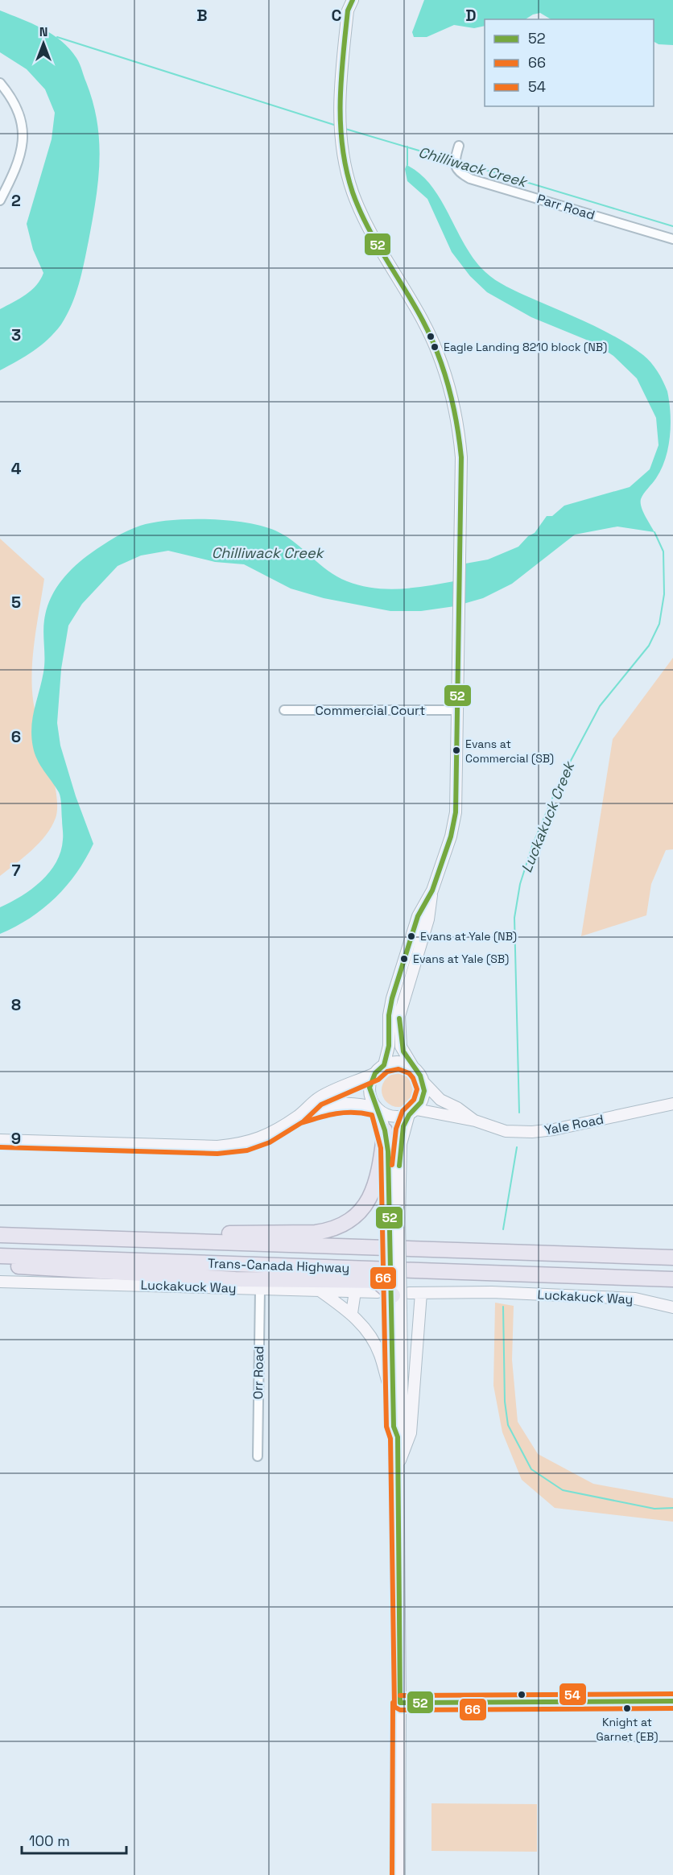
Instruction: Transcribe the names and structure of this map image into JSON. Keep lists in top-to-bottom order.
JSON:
{
  "streets": {
    "highway": ["Trans-Canada Highway"],
    "street": [
      "Parr Road",
      "Commercial Court",
      "Yale Road",
      "Luckakuck Way",
      "Orr Road"
    ]
  },
  "crossings": [
    ["Luckakuck Way", "Orr Road"]
  ],
  "water": ["Chilliwack Creek", "Luckakuck Creek"],
  "places": [
    "Eagle Landing 8210 block (NB)",
    "Evans at Commercial (SB)",
    "Evans at Yale (NB)",
    "Evans at Yale (SB)",
    "Knight at Garnet (EB)"
  ],
  "lines": ["transit line 52", "transit line 66", "transit line 54"],
  "legend": ["52", "66", "54"],
  "scale_bar": "100 m",
  "north": "top",
  "grid": {
    "columns": ["B", "C", "D"],
    "rows": [
      "2",
      "3",
      "4",
      "5",
      "6",
      "7",
      "8",
      "9"
    ]
  }
}
